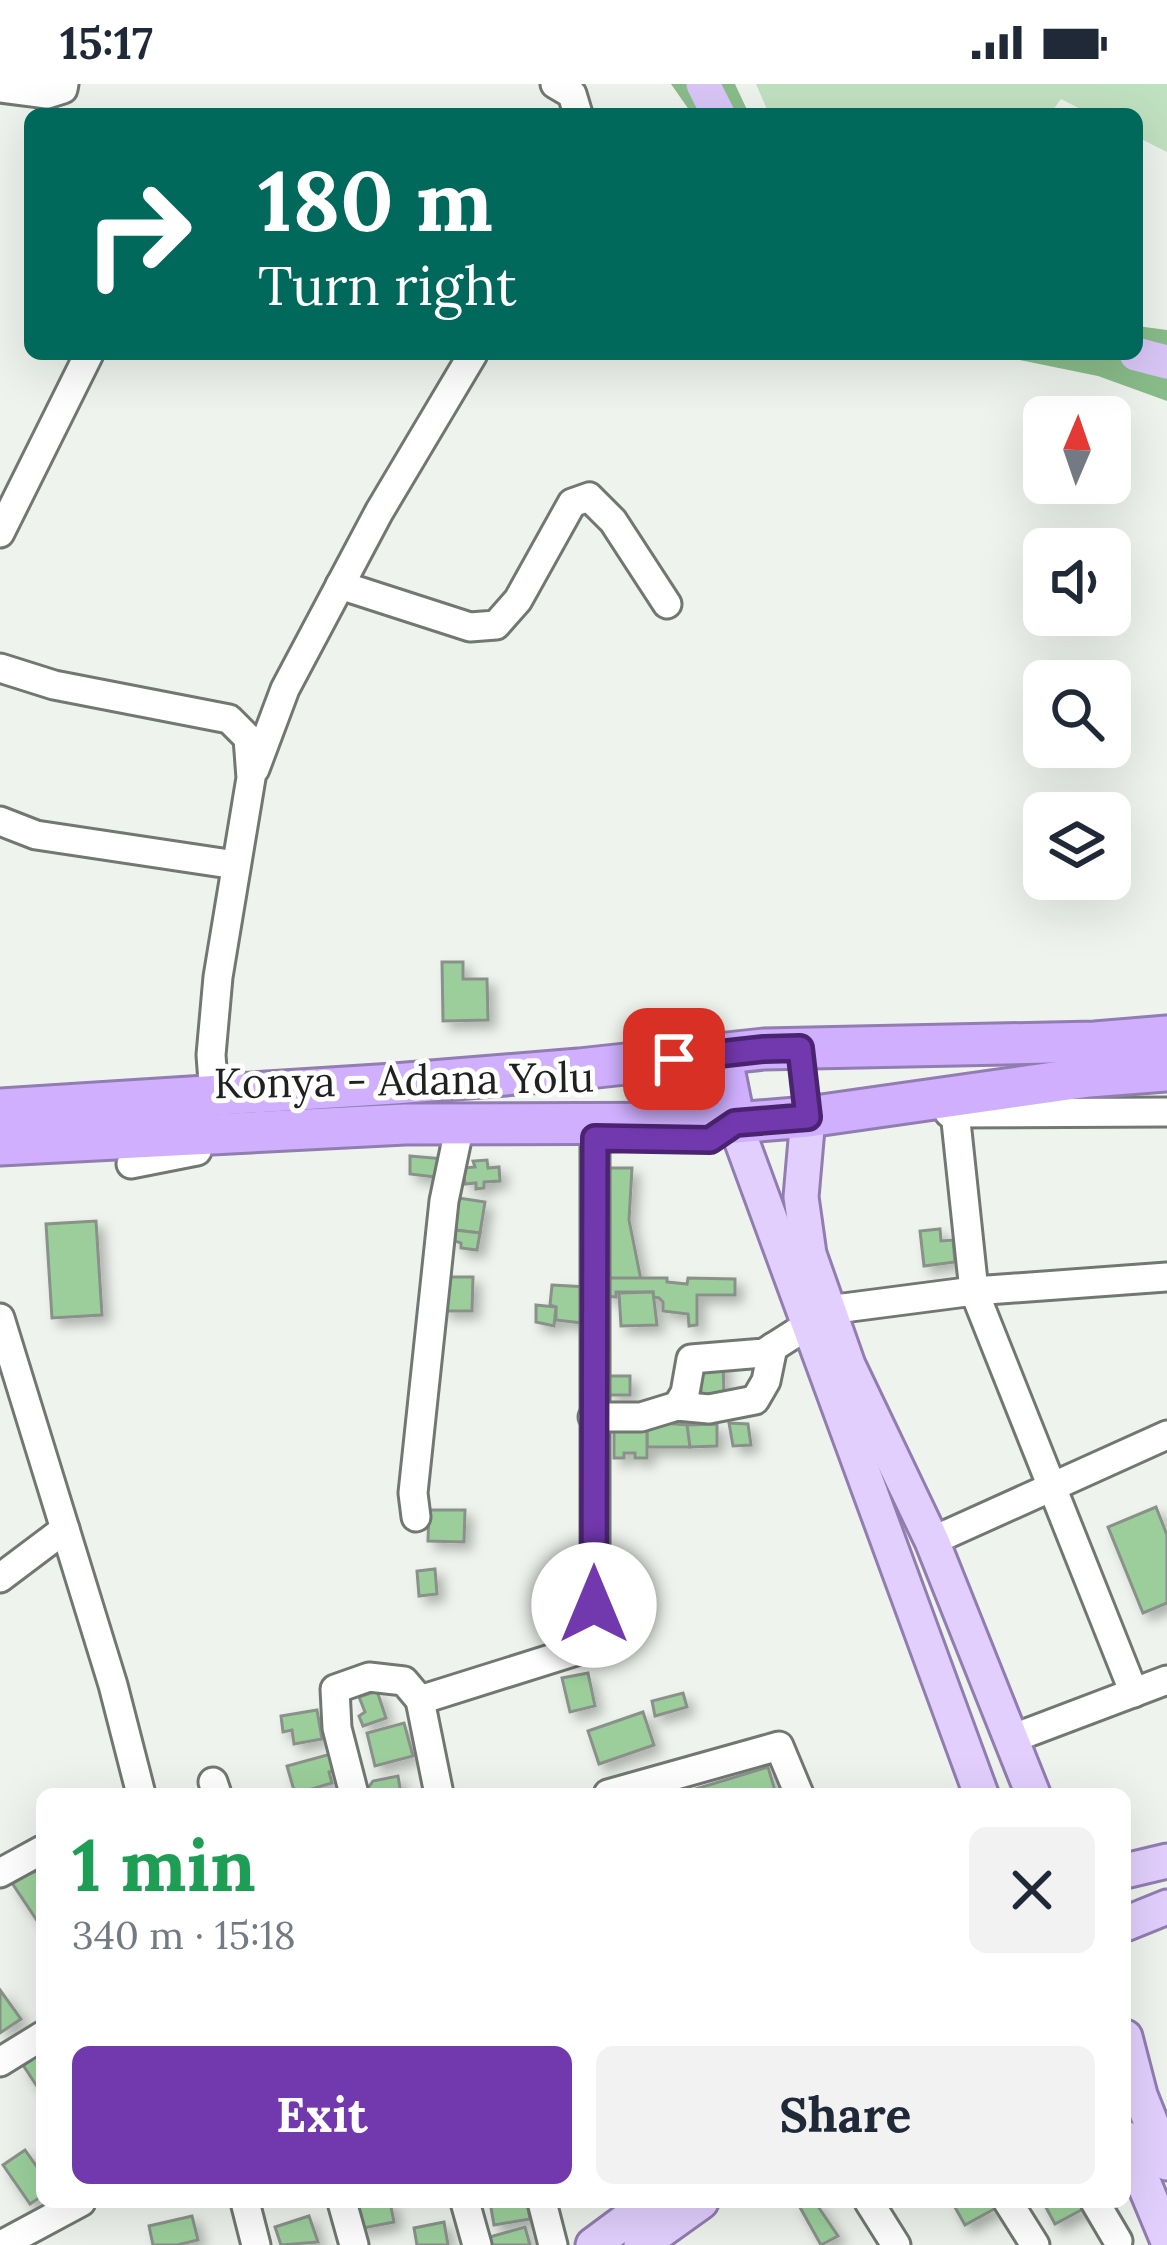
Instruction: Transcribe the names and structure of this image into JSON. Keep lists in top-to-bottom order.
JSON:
{
  "streets": {
    "highway": ["Konya - Adana Yolu"]
  },
  "north": "top",
  "page": {
    "status": "15:17",
    "turn": ["180 m", "Turn right"],
    "heading": ["1 min", "340 m · 15:18"],
    "buttons": ["Exit", "Share"]
  }
}
